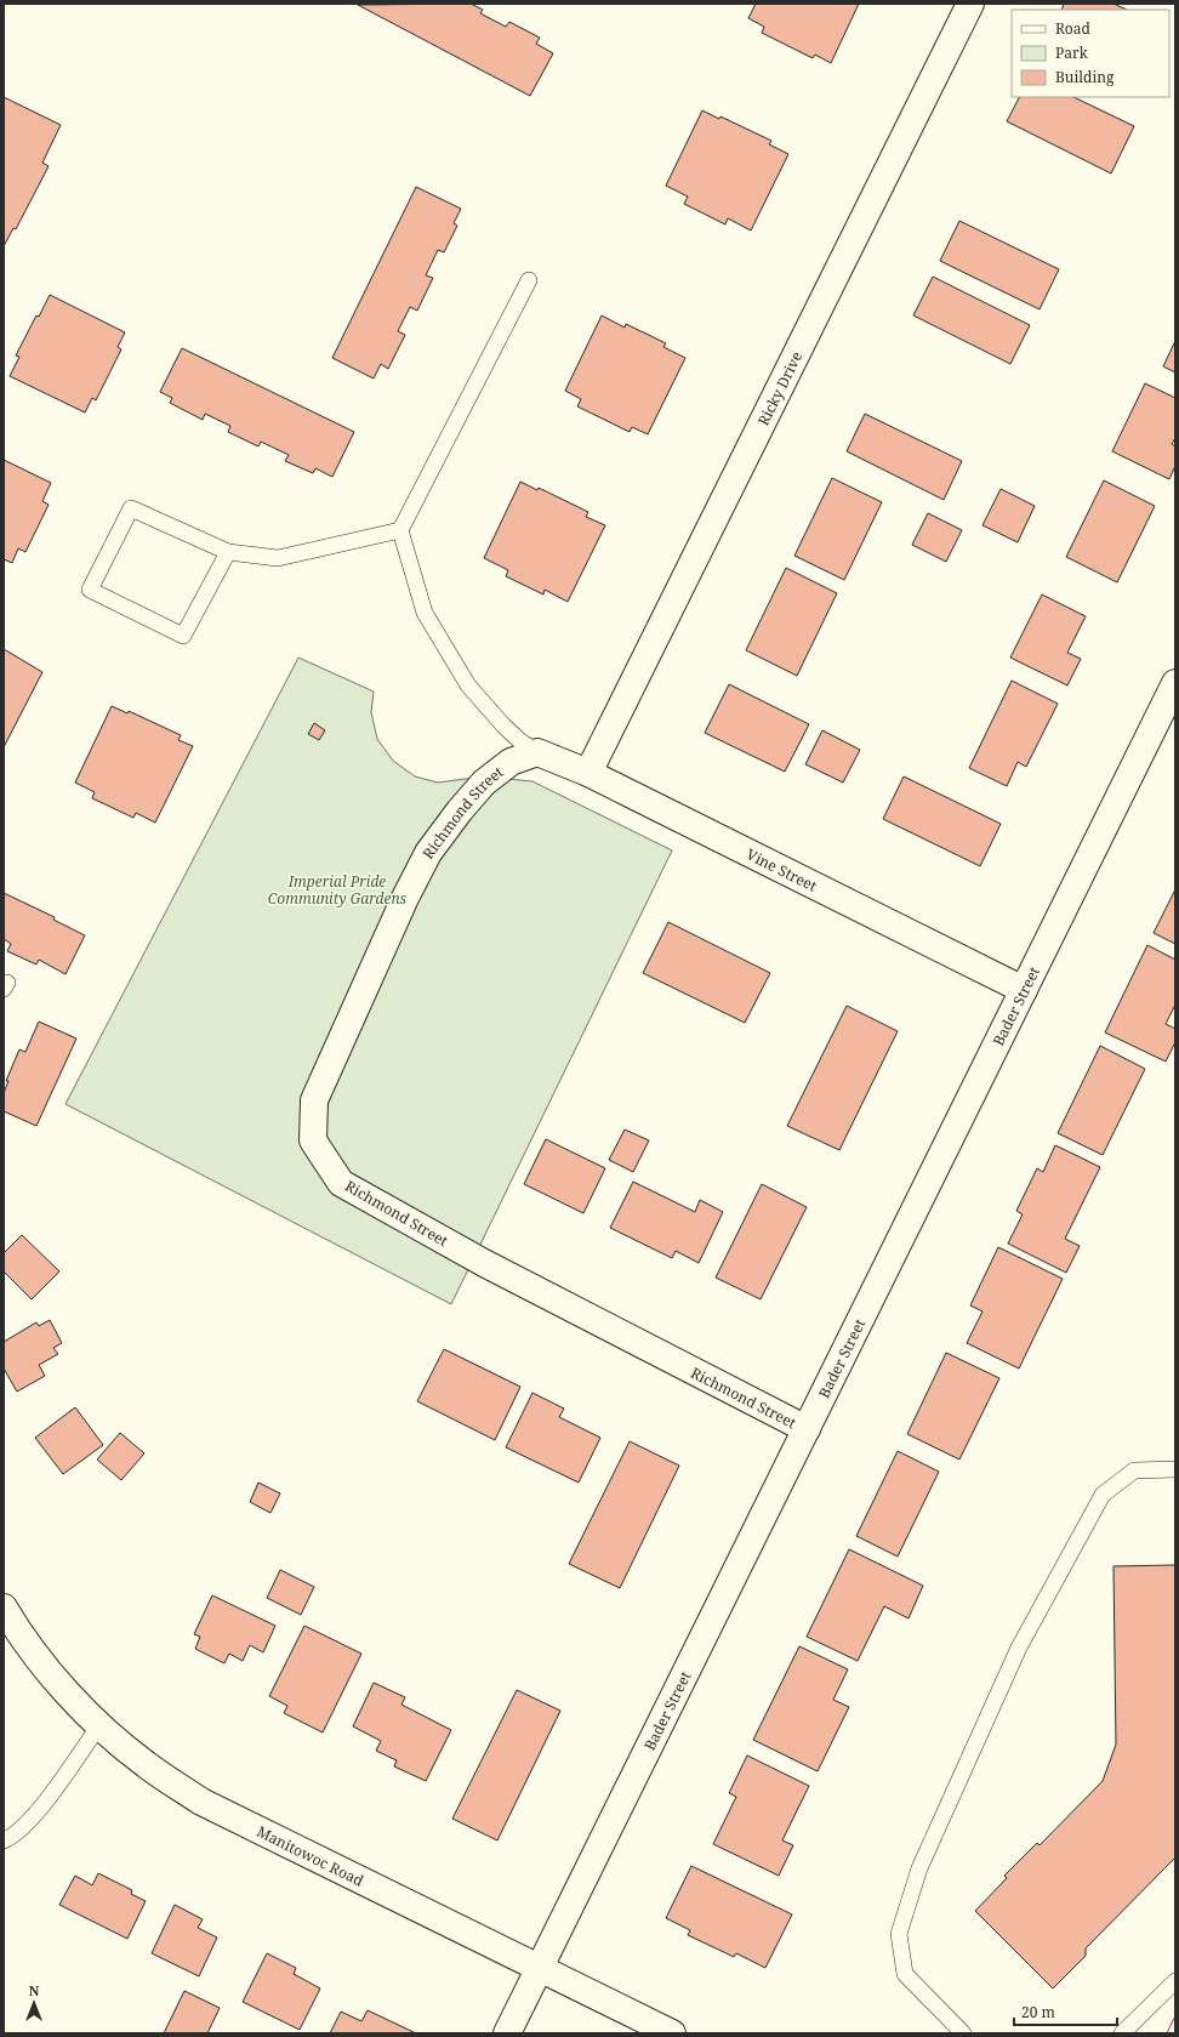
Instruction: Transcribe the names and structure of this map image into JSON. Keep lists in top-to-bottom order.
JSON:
{
  "streets": {
    "street": [
      "Ricky Drive",
      "Richmond Street",
      "Vine Street",
      "Bader Street",
      "Manitowoc Road"
    ]
  },
  "crossings": [
    ["Ricky Drive", "Vine Street"],
    ["Richmond Street", "Vine Street"],
    ["Richmond Street", "Bader Street"],
    ["Vine Street", "Bader Street"],
    ["Bader Street", "Manitowoc Road"]
  ],
  "parks": ["Imperial Pride Community Gardens"],
  "legend": ["Road", "Park", "Building"],
  "scale_bar": "20 m",
  "north": "top"
}
